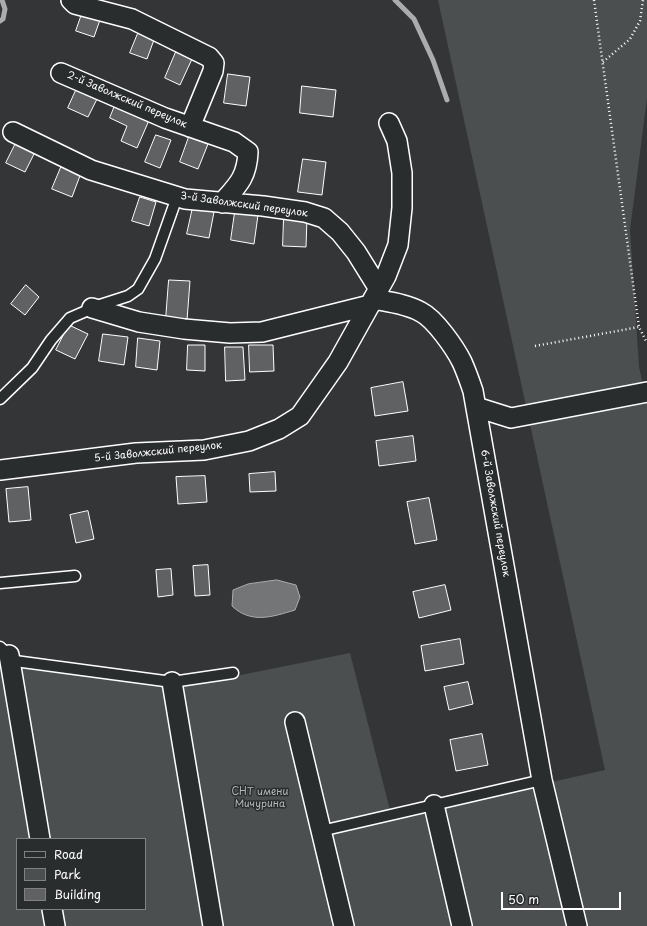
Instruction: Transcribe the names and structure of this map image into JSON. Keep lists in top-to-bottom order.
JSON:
{
  "streets": {
    "street": [
      "2-й Заволжский переулок",
      "3-й Заволжский переулок",
      "5-й Заволжский переулок",
      "6-й Заволжский переулок"
    ]
  },
  "crossings": [
    ["2-й Заволжский переулок", "3-й Заволжский переулок"],
    ["3-й Заволжский переулок", "5-й Заволжский переулок"],
    ["3-й Заволжский переулок", "6-й Заволжский переулок"],
    ["5-й Заволжский переулок", "6-й Заволжский переулок"]
  ],
  "parks": ["СНТ имени Мичурина"],
  "legend": ["Road", "Park", "Building"],
  "scale_bar": "50 m"
}
